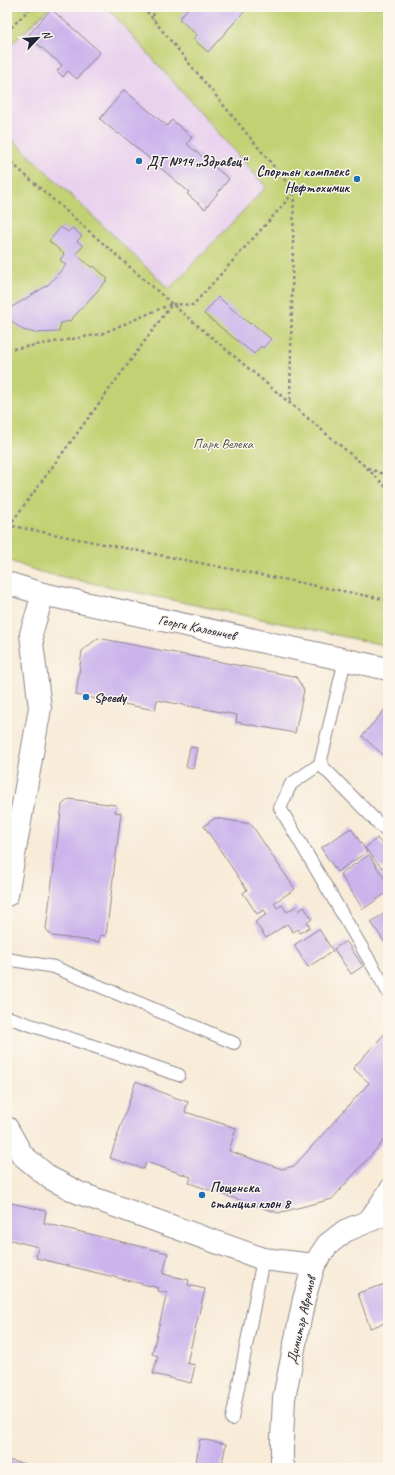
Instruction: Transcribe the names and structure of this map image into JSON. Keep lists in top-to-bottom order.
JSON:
{
  "streets": {
    "street": ["Георги Калоянчев", "Димитър Аврамов"]
  },
  "parks": ["Парк Велека"],
  "places": [
    "ДГ №14 „Здравец“",
    "Спортен комплекс Нефтохимик",
    "Speedy",
    "Пощенска станция клон 8"
  ],
  "north": "top right"
}
